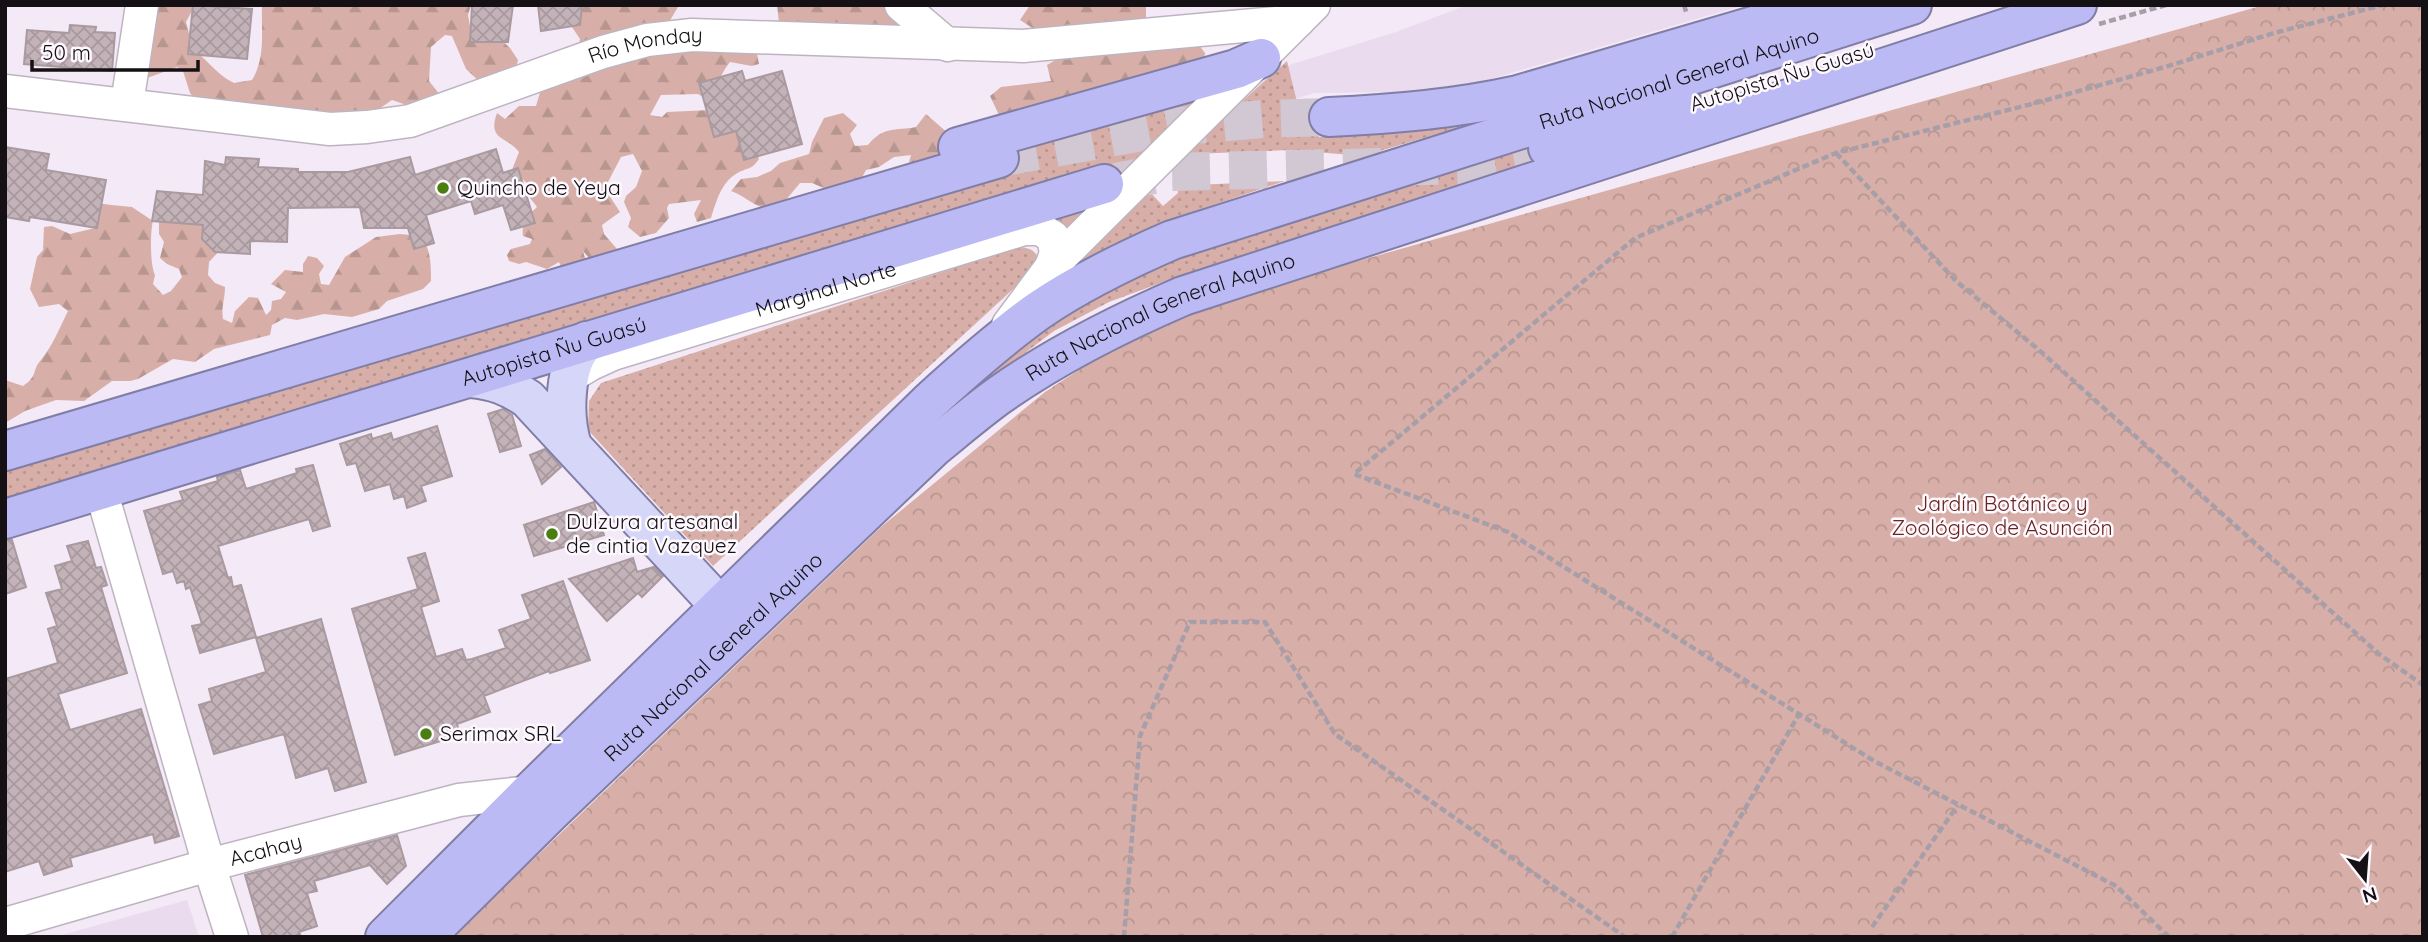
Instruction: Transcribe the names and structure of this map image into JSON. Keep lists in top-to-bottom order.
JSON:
{
  "streets": {
    "highway": ["Autopista Ñu Guasú", "Ruta Nacional General Aquino"],
    "street": ["Río Monday", "Marginal Norte", "Acahay"]
  },
  "crossings": [
    ["Ruta Nacional General Aquino", "Acahay"]
  ],
  "parks": ["Jardín Botánico y Zoológico de Asunción"],
  "places": ["Quincho de Yeya", "Dulzura artesanal de cintia Vazquez", "Serimax SRL"],
  "scale_bar": "50 m",
  "north": "bottom"
}
